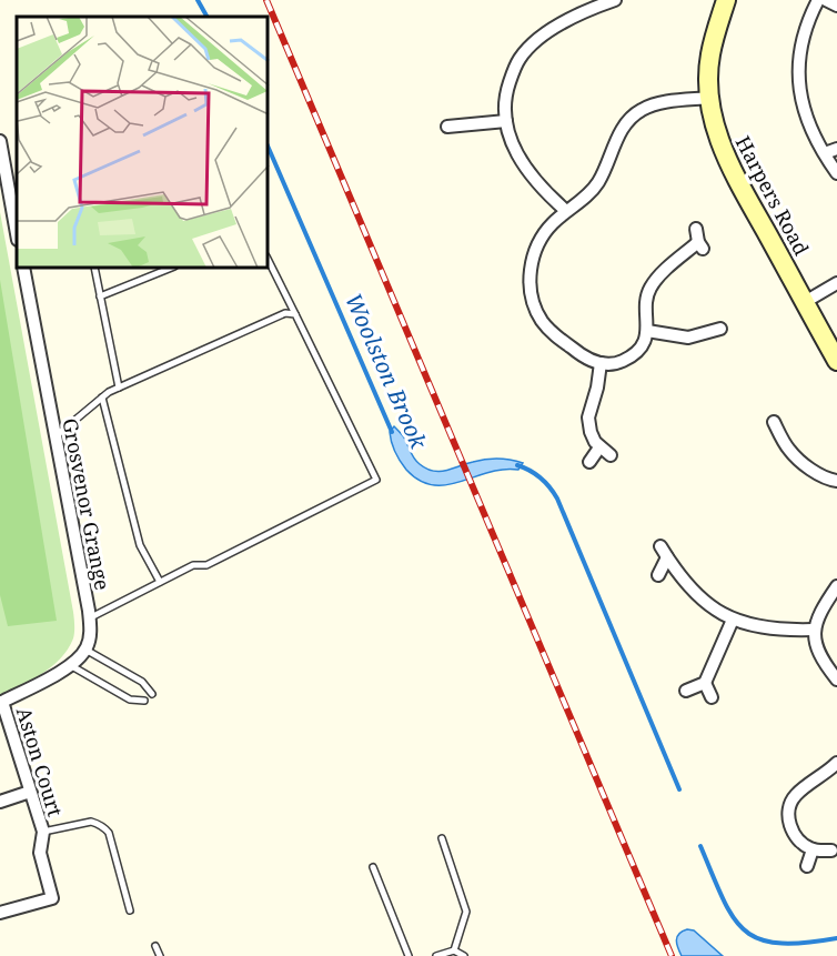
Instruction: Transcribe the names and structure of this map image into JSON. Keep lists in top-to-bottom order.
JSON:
{
  "streets": {
    "street": ["Harpers Road", "Grosvenor Grange", "Aston Court"]
  },
  "water": ["Woolston Brook"]
}
